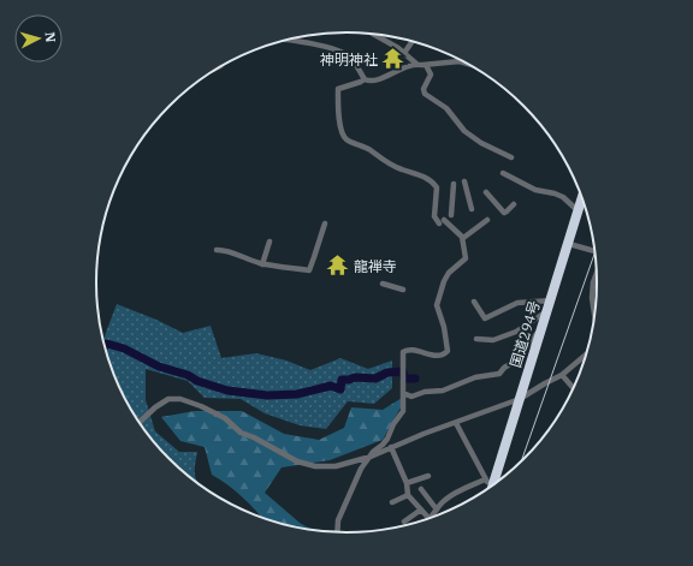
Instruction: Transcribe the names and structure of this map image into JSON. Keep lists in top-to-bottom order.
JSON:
{
  "streets": {
    "highway": ["国道294号"]
  },
  "places": {
    "temple": ["神明神社", "龍禅寺"]
  },
  "north": "right"
}
